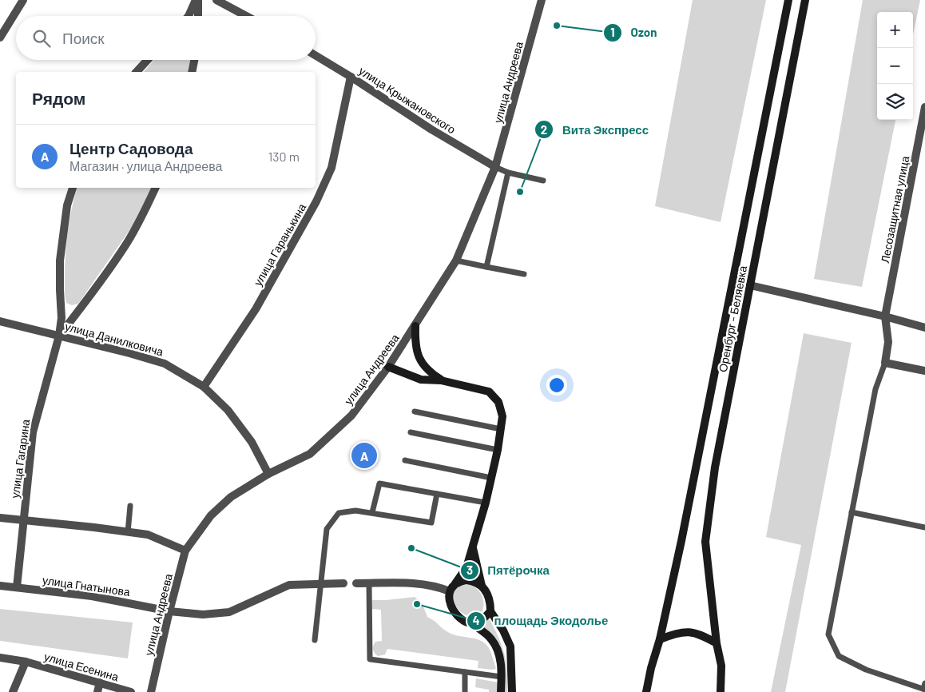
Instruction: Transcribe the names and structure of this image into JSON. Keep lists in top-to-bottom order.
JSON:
{
  "streets": {
    "main road": ["Оренбург – Беляевка"],
    "street": [
      "улица Андреева",
      "улица Крыжановского",
      "Лесозащитная улица",
      "улица Гаранькина",
      "улица Данилковича",
      "улица Гагарина",
      "улица Гнатынова",
      "улица Есенина"
    ]
  },
  "crossings": [
    ["улица Андреева", "улица Крыжановского"],
    ["улица Андреева", "улица Данилковича"],
    ["улица Андреева", "улица Гнатынова"],
    ["улица Крыжановского", "улица Гаранькина"],
    ["улица Гаранькина", "улица Данилковича"],
    ["улица Данилковича", "улица Гагарина"],
    ["улица Гагарина", "улица Гнатынова"]
  ],
  "places": [
    "Ozon",
    "Вита Экспресс",
    "Пятёрочка",
    "площадь Экодолье"
  ],
  "page": {
    "map_buttons": ["+", "−"],
    "search": "Поиск",
    "heading": "Рядом",
    "list": [
      {
        "mark": "A",
        "name": "Центр Садовода",
        "note": "Магазин · улица Андреева",
        "value": "130 m"
      }
    ],
    "pins": "A"
  }
}
